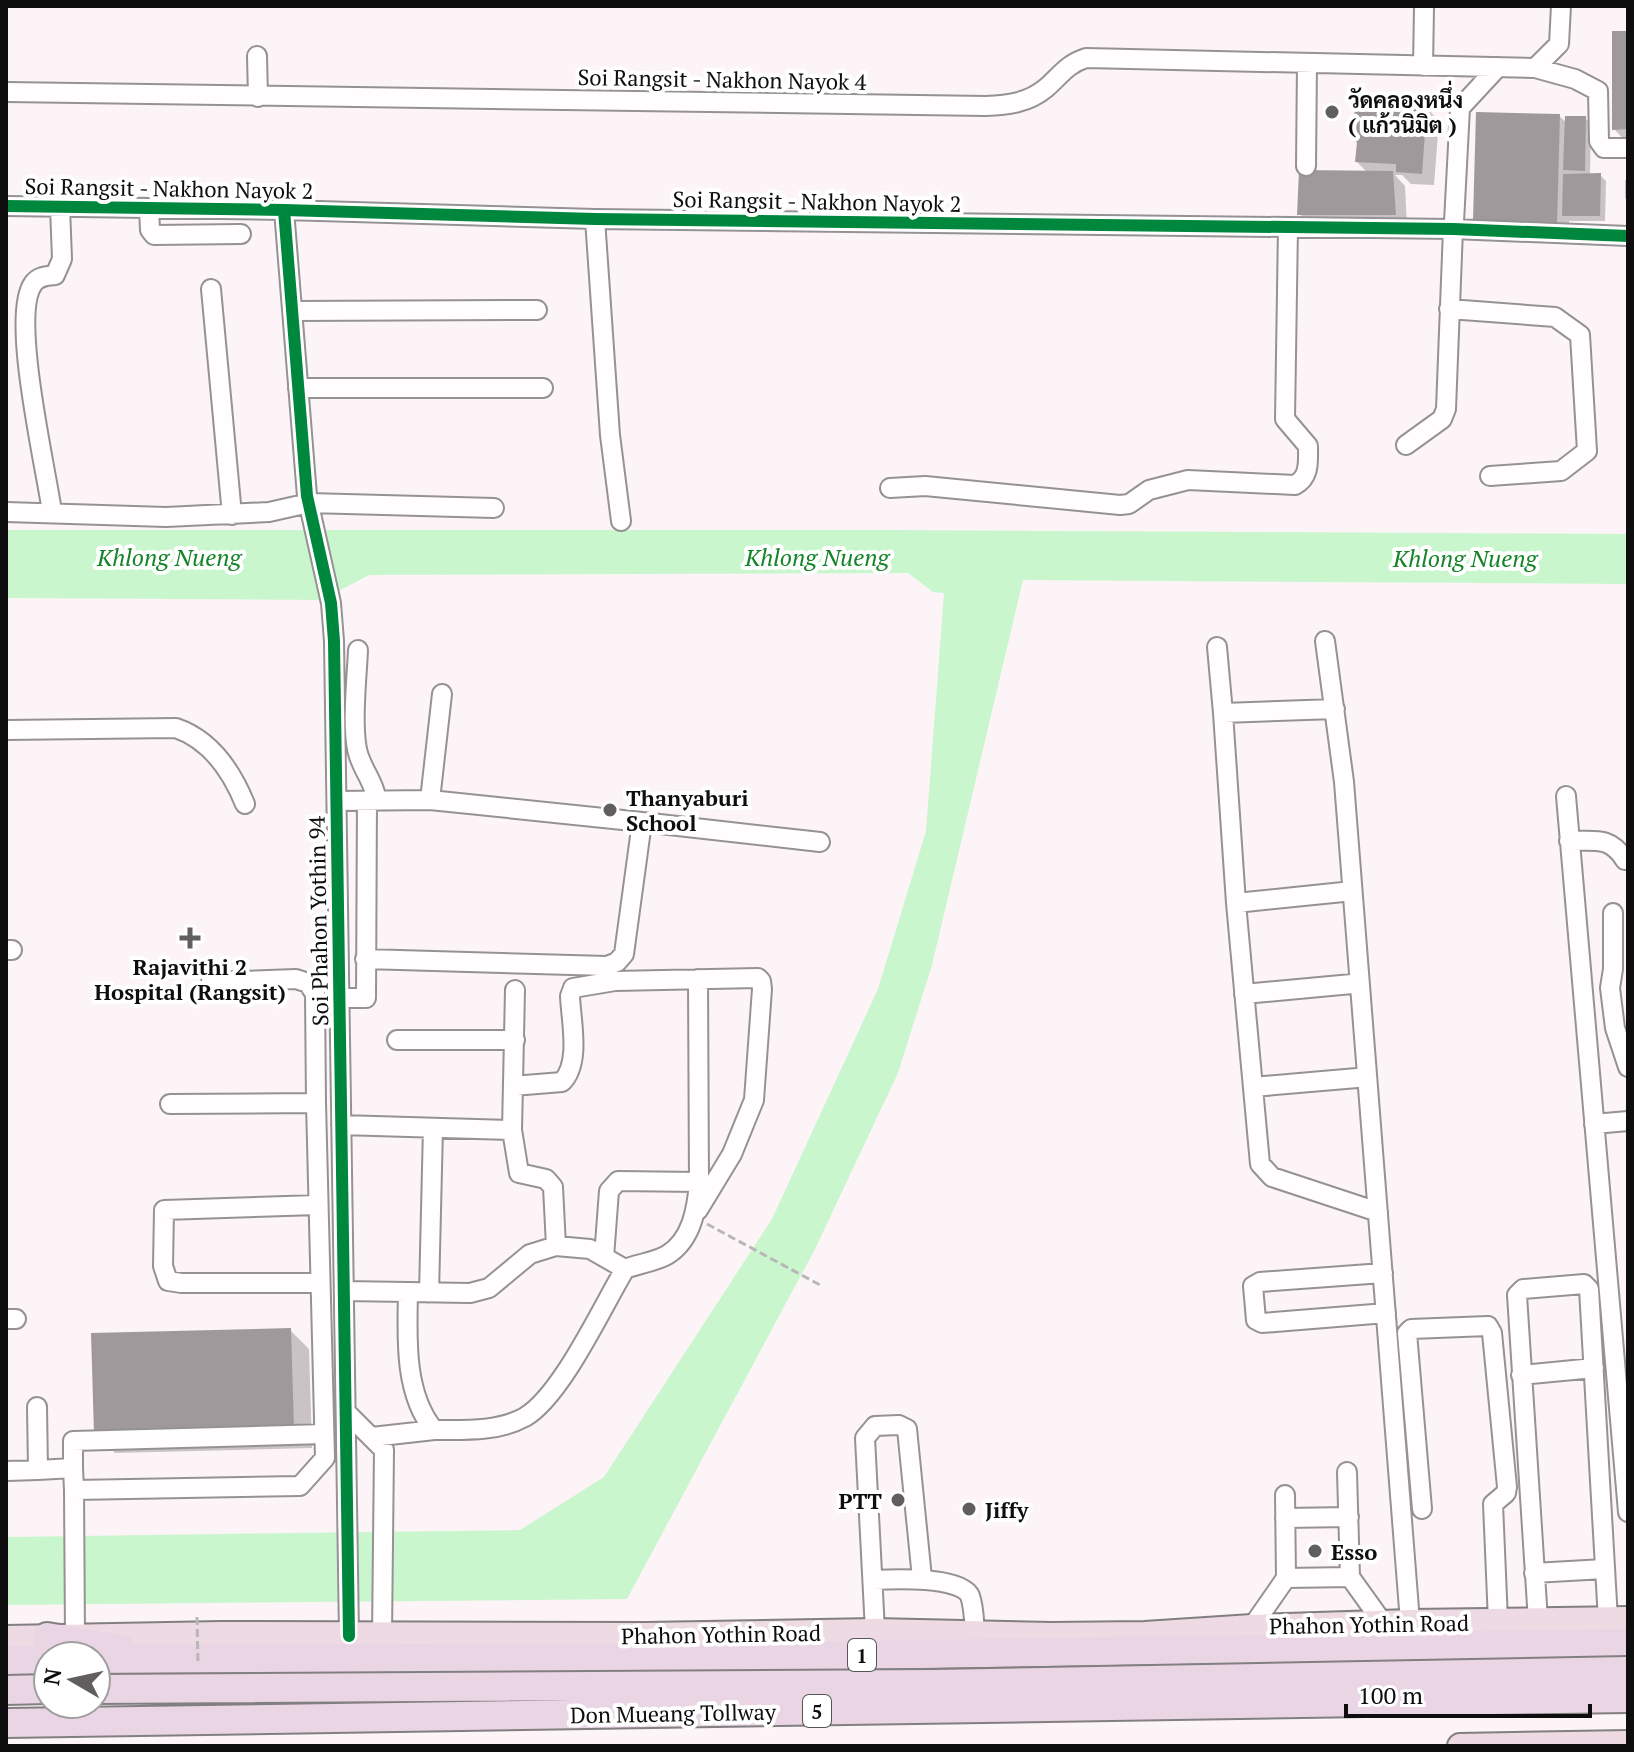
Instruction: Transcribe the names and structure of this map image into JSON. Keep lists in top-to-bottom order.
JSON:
{
  "streets": {
    "highway": [
      "Phahon Yothin Road",
      "1",
      "5",
      "Don Mueang Tollway"
    ],
    "street": ["Soi Rangsit - Nakhon Nayok 4", "Soi Rangsit - Nakhon Nayok 2", "Soi Phahon Yothin 94"]
  },
  "crossings": [
    ["Soi Rangsit - Nakhon Nayok 2", "Soi Phahon Yothin 94"],
    ["Soi Phahon Yothin 94", "Phahon Yothin Road"]
  ],
  "water": ["Khlong Nueng"],
  "places": {
    "other": [
      "วัดคลองหนึ่ง ( แก้วนิมิต )",
      "Thanyaburi School",
      "PTT",
      "Jiffy",
      "Esso"
    ],
    "health": ["Rajavithi 2 Hospital (Rangsit)"]
  },
  "scale_bar": "100 m",
  "north": "left"
}
